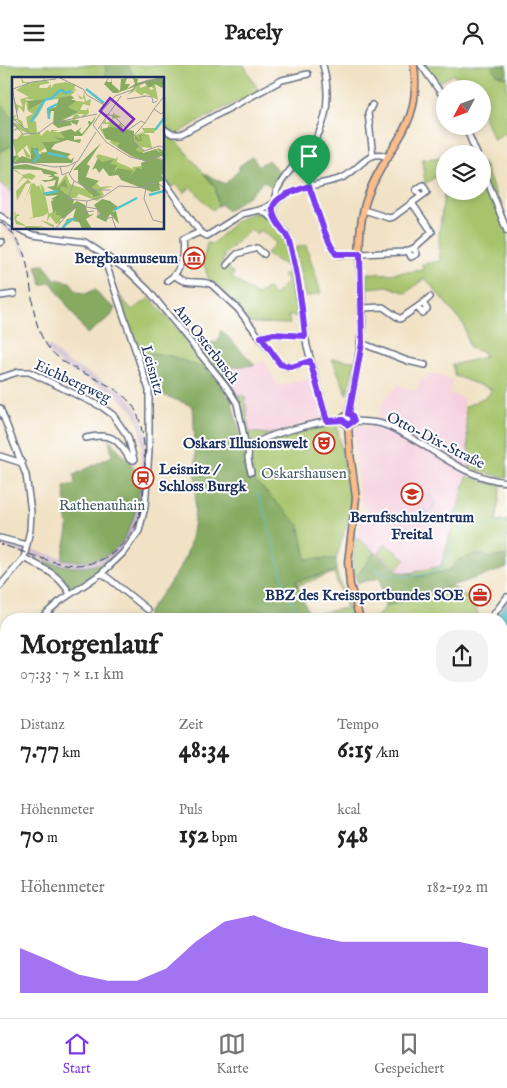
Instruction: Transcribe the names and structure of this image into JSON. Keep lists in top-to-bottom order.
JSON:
{
  "streets": {
    "street": [
      "Am Osterbusch",
      "Leisnitz",
      "Eichbergweg",
      "Otto-Dix-Straße"
    ]
  },
  "crossings": [
    ["Am Osterbusch", "Leisnitz"]
  ],
  "parks": ["Oskarshausen", "Rathenauhain"],
  "places": {
    "museum": ["Bergbaumuseum"],
    "theatre": ["Oskars Illusionswelt"],
    "station": ["Leisnitz / Schloss Burgk"],
    "school or university": ["Berufsschulzentrum Freital"],
    "office": ["BBZ des Kreissportbundes SOE"]
  },
  "north": "bottom left",
  "page": {
    "header": "Pacely",
    "heading": ["Morgenlauf", "07:33 · 7 × 1.1 km"],
    "stats": [
      ["Distanz", "7.77 km"],
      ["Zeit", "48:34"],
      ["Tempo", "6:15 /km"],
      ["Höhenmeter", "70 m"],
      ["Puls", "152 bpm"],
      ["kcal", "548"]
    ],
    "chart": ["Höhenmeter", "182–192 m"],
    "tabs": ["Start", "Karte", "Gespeichert"]
  }
}
